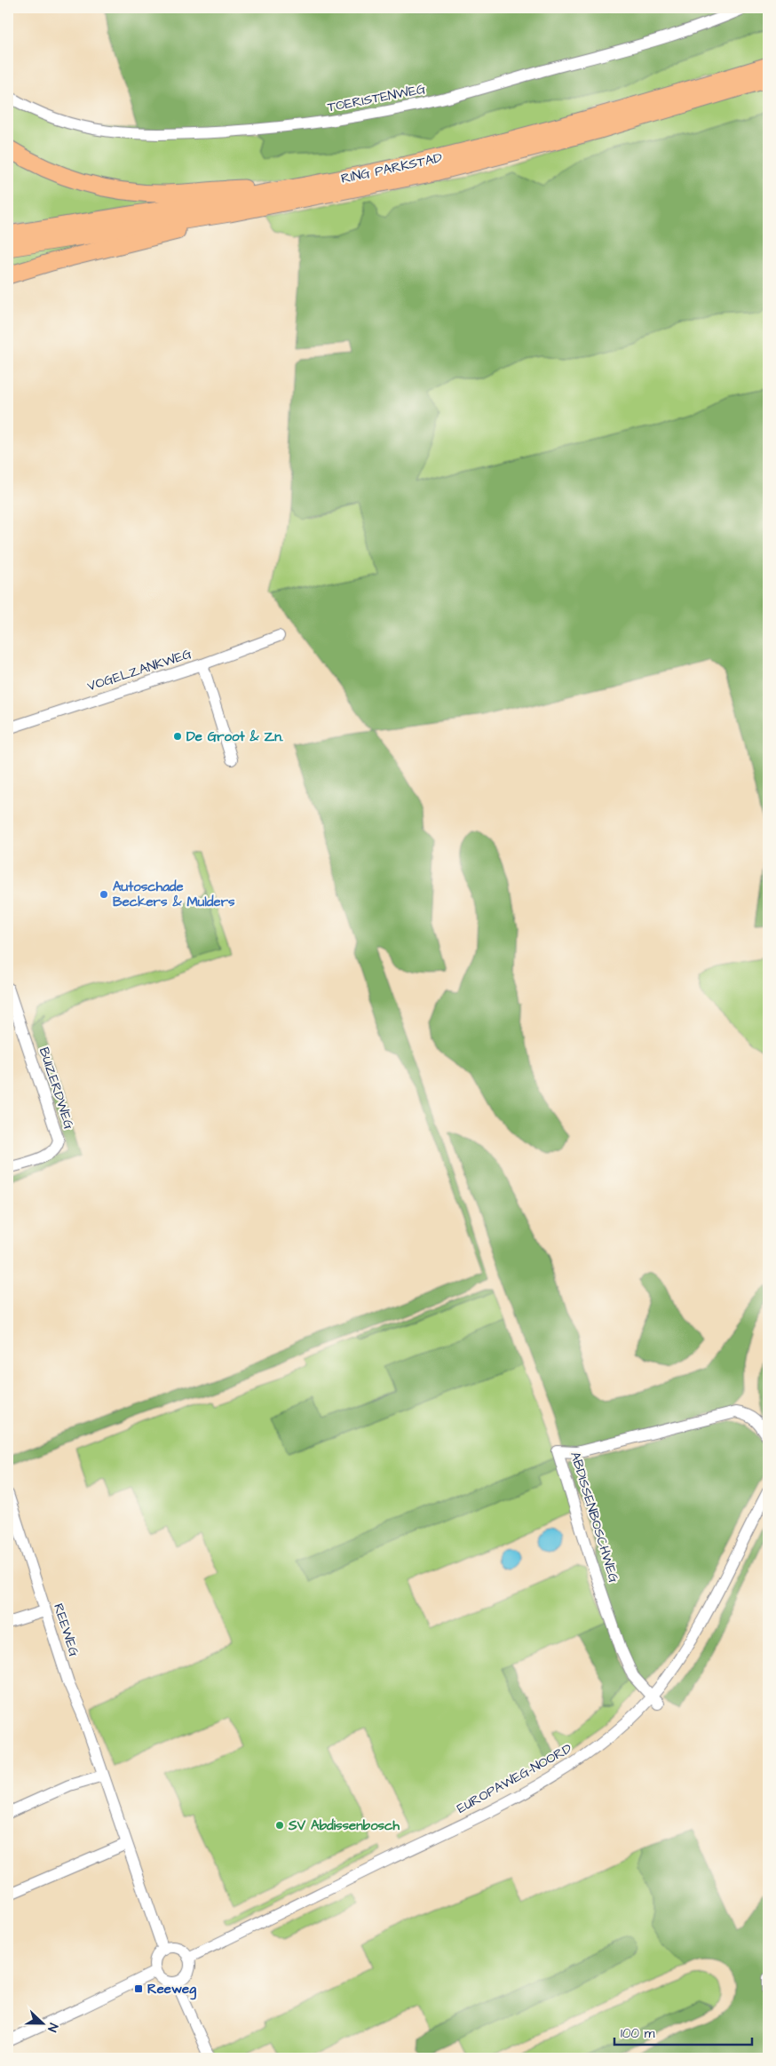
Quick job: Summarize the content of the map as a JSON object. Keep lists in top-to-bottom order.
{
  "streets": {
    "highway": ["RING PARKSTAD"],
    "street": [
      "TOERISTENWEG",
      "VOGELZANKWEG",
      "BUIZERDWEG",
      "ABDISSENBOSCHWEG",
      "REEWEG",
      "EUROPAWEG-NOORD"
    ]
  },
  "crossings": [
    ["ABDISSENBOSCHWEG", "EUROPAWEG-NOORD"],
    ["REEWEG", "EUROPAWEG-NOORD"]
  ],
  "places": {
    "other": ["De Groot & Zn.", "Autoschade Beckers & Mulders", "SV Abdissenbosch"],
    "transit": ["Reeweg"]
  },
  "scale_bar": "100 m",
  "north": "right"
}
